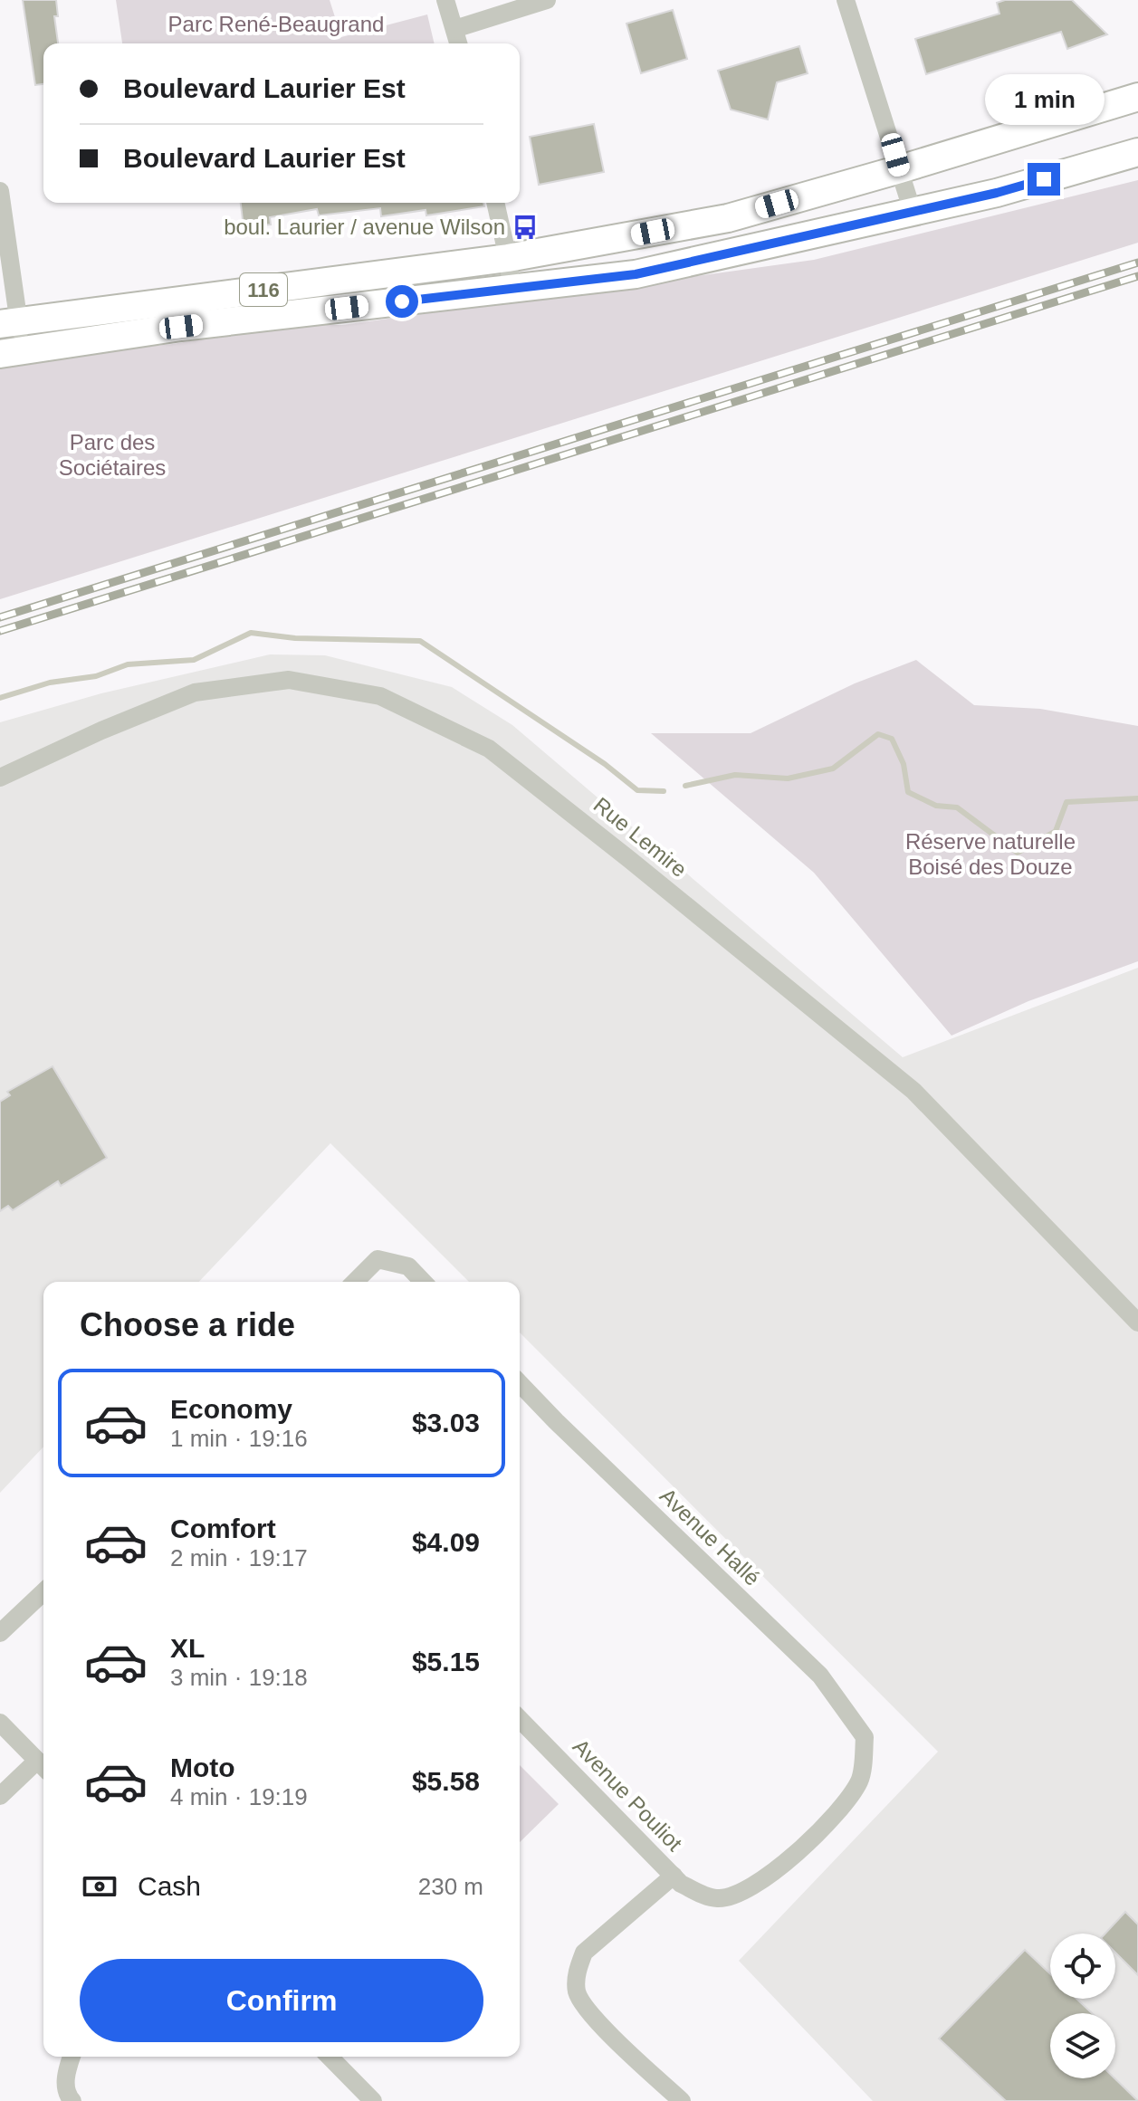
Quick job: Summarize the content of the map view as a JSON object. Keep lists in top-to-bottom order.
{
  "streets": {
    "main road": ["116"],
    "street": ["Rue Lemire", "Avenue Hallé", "Avenue Pouliot"]
  },
  "crossings": [
    ["Avenue Hallé", "Avenue Pouliot"]
  ],
  "parks": ["Parc René-Beaugrand", "Parc des Sociétaires", "Réserve naturelle Boisé des Douze"],
  "places": {
    "bus stop": ["boul. Laurier / avenue Wilson"]
  },
  "page": {
    "banner": ["Boulevard Laurier Est", "Boulevard Laurier Est"],
    "bubble": "1 min",
    "heading": "Choose a ride",
    "list": [
      {
        "name": "Economy",
        "note": "1 min · 19:16",
        "value": "$3.03"
      },
      {
        "name": "Comfort",
        "note": "2 min · 19:17",
        "value": "$4.09"
      },
      {
        "name": "XL",
        "note": "3 min · 19:18",
        "value": "$5.15"
      },
      {
        "name": "Moto",
        "note": "4 min · 19:19",
        "value": "$5.58"
      }
    ],
    "pay": ["Cash", "230 m"],
    "buttons": "Confirm"
  }
}
